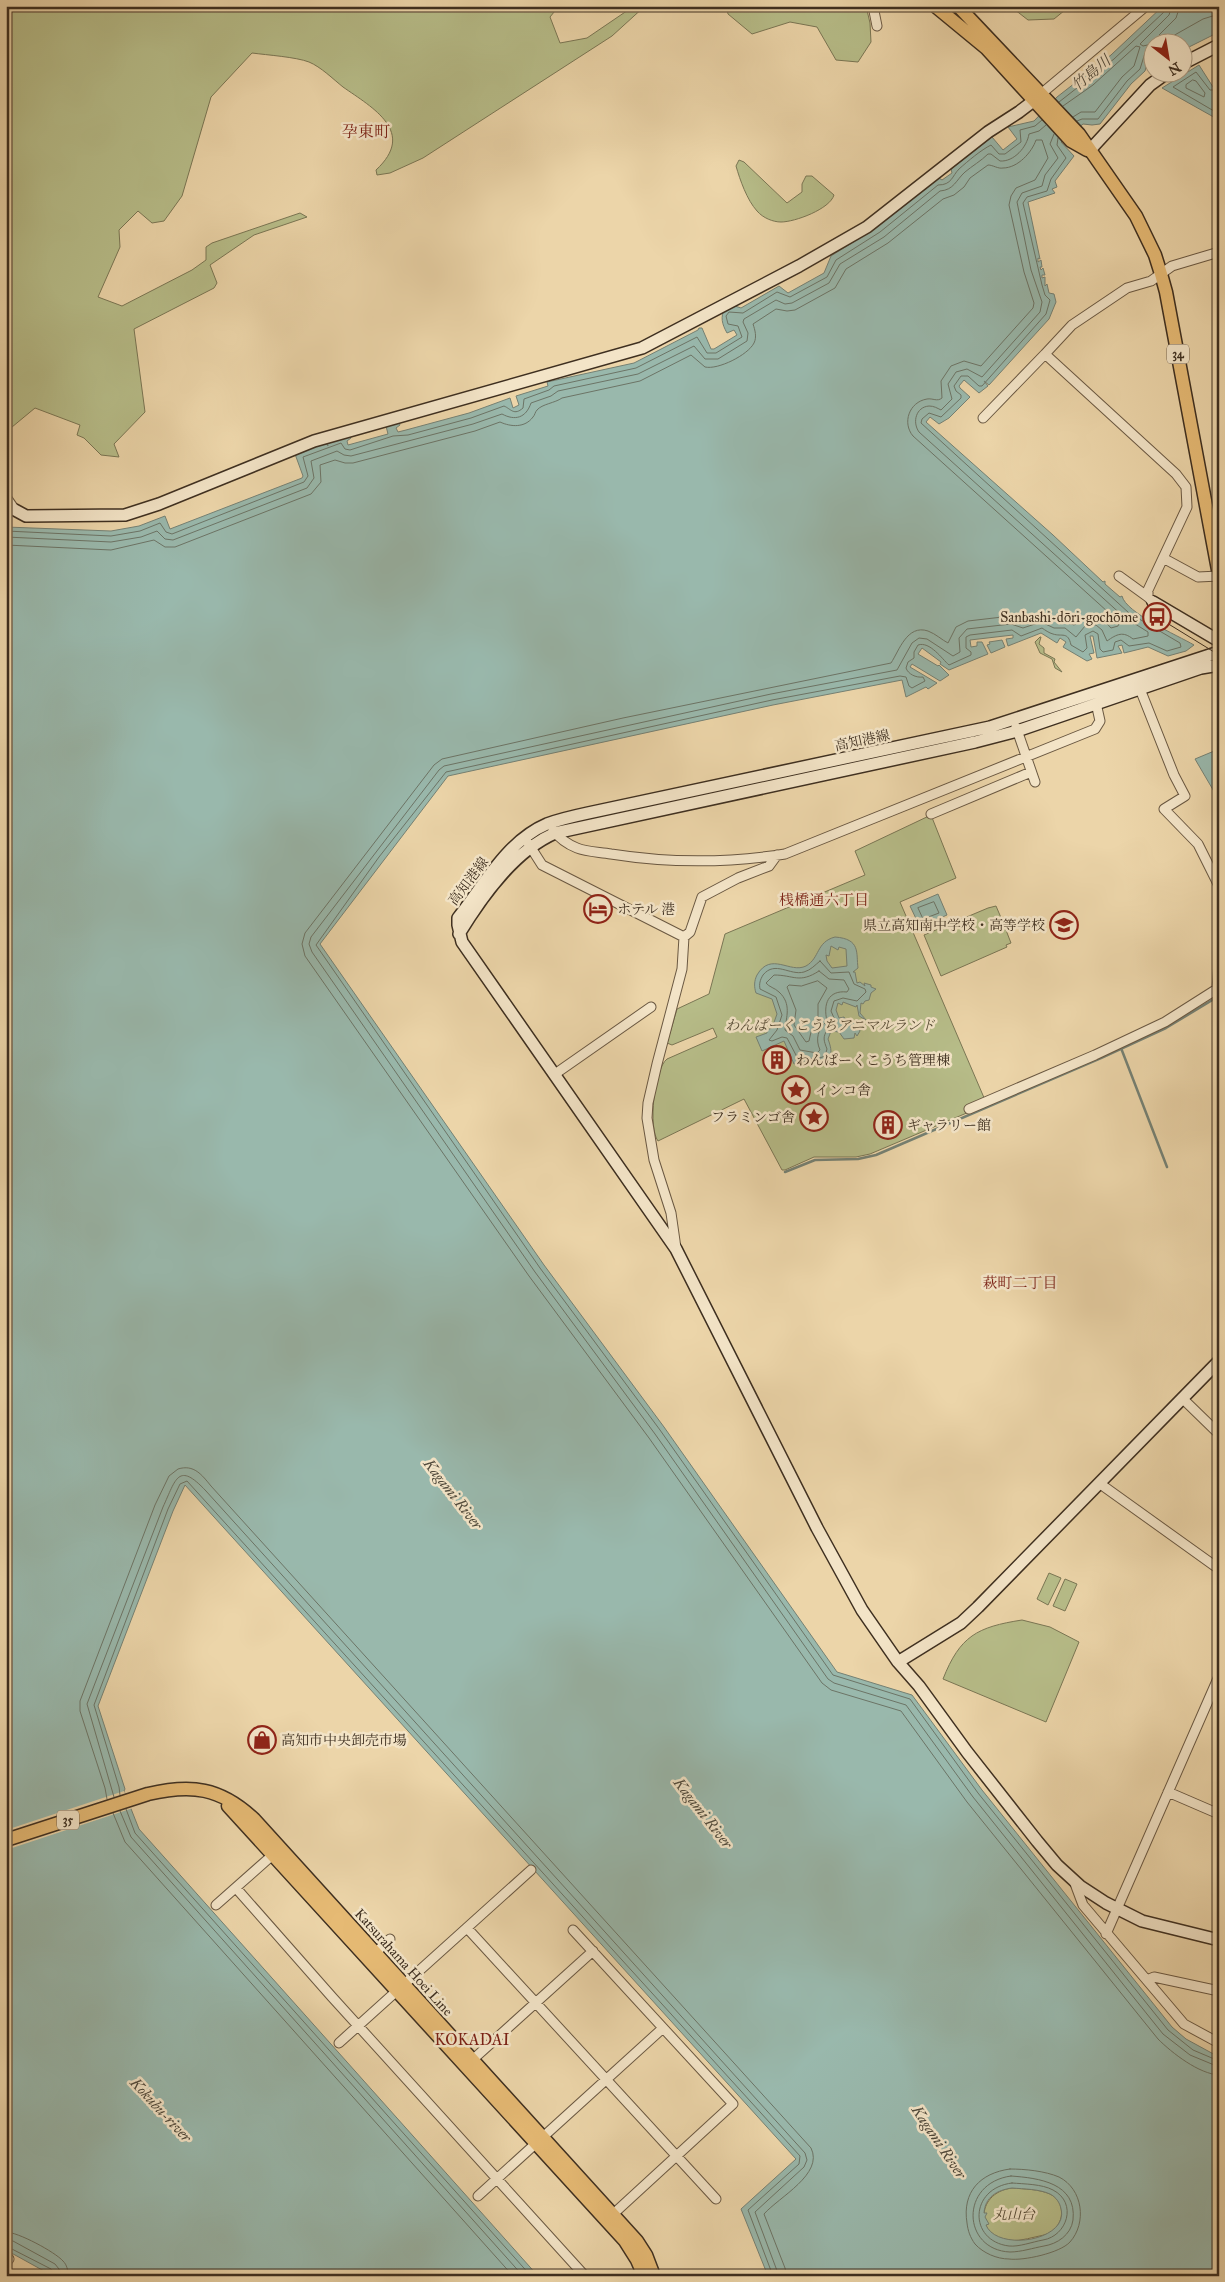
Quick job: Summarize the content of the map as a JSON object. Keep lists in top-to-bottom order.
{
  "streets": {
    "main road": ["34", "35", "Katsurahama Hoei Line"],
    "street": ["高知港線"]
  },
  "districts": [
    "孕東町",
    "桟橋通六丁目",
    "萩町二丁目",
    "KOKADAI"
  ],
  "water": ["竹島川", "Kagami River", "Kokubu-river"],
  "parks": ["わんぱーくこうちアニマルランド", "丸山台"],
  "places": {
    "bus stop": ["Sanbashi-dōri-gochōme"],
    "hotel": ["ホテル 港"],
    "school or university": ["県立高知南中学校・高等学校"],
    "building": ["わんぱーくこうち管理棟", "ギャラリー館"],
    "place": ["インコ舎", "フラミンゴ舎"],
    "shop": ["高知市中央卸売市場"]
  },
  "north": "bottom right"
}
